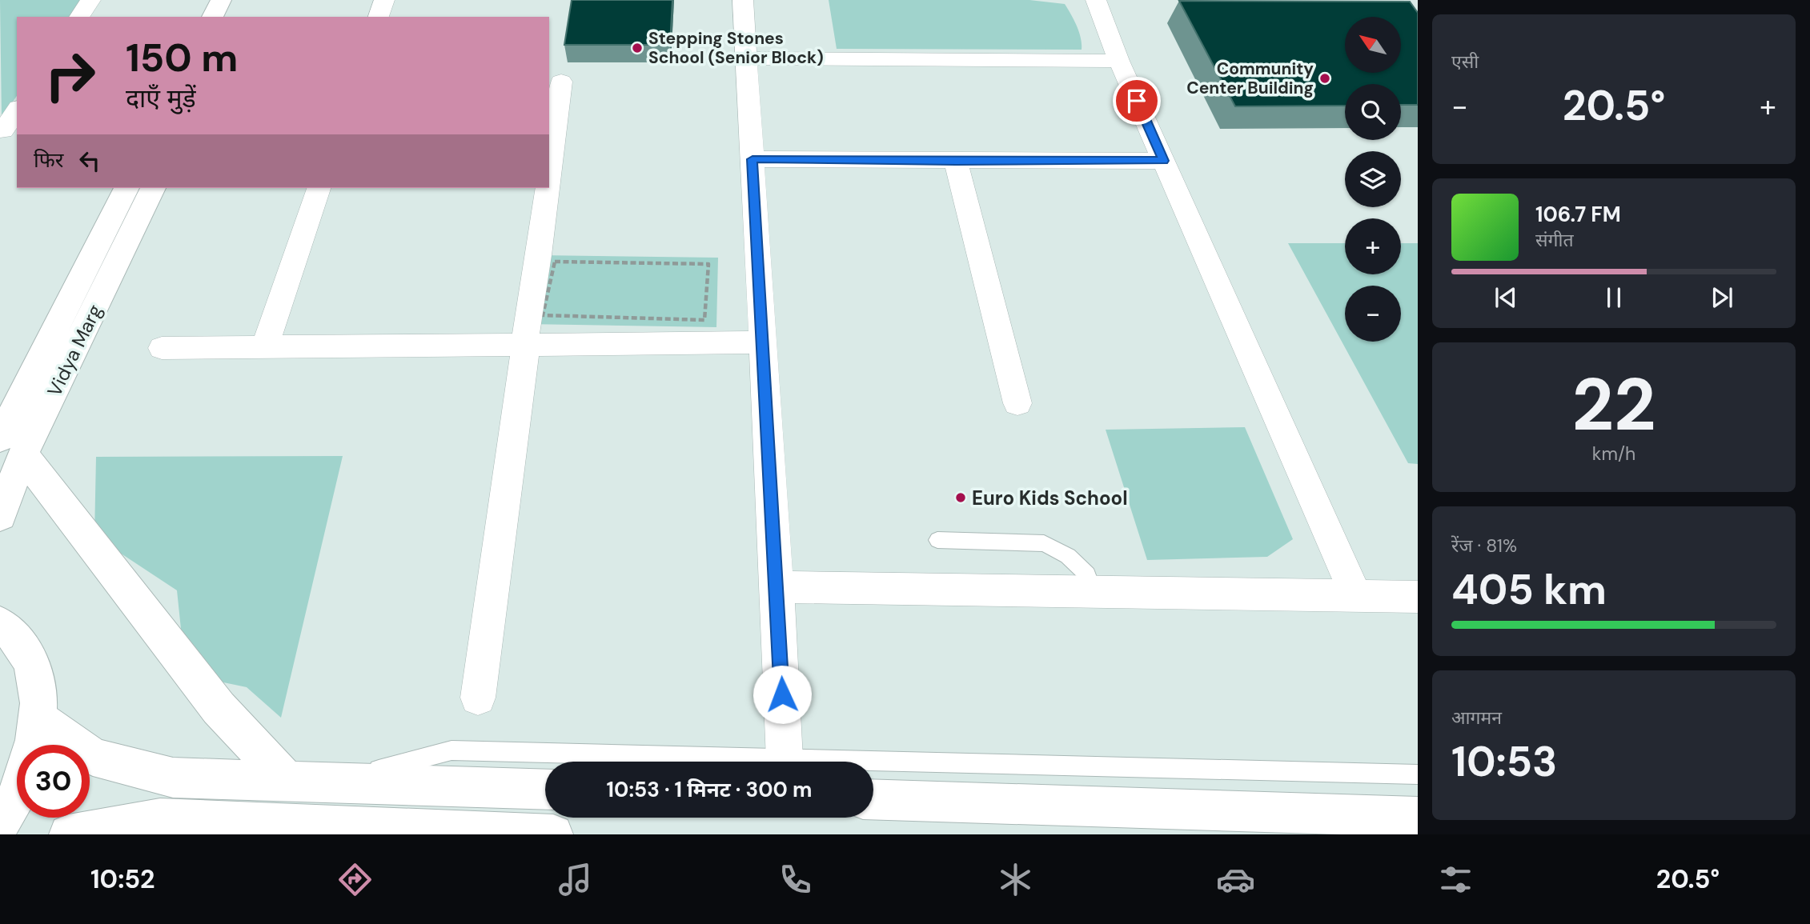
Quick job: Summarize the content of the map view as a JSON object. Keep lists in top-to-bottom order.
{
  "streets": {
    "main road": ["Vidya Marg"]
  },
  "places": ["Stepping Stones School (Senior Block)", "Community Center Building", "Euro Kids School"],
  "north": "top left",
  "page": {
    "tile": [
      "एसी",
      ["22", "km/h"],
      ["रेंज · 81%", "405 km"],
      ["आगमन", "10:53"]
    ],
    "map_buttons": ["+", "−"],
    "turn": ["150 m", "दाएँ मुड़ें"],
    "heat": ["−", "20.5°", "+"],
    "then": "फिर",
    "song": ["106.7 FM", "संगीत"],
    "limit": "30",
    "trip": "10:53 · 1 मिनट · 300 m",
    "tabs": ["10:52", "20.5°"]
  }
}
